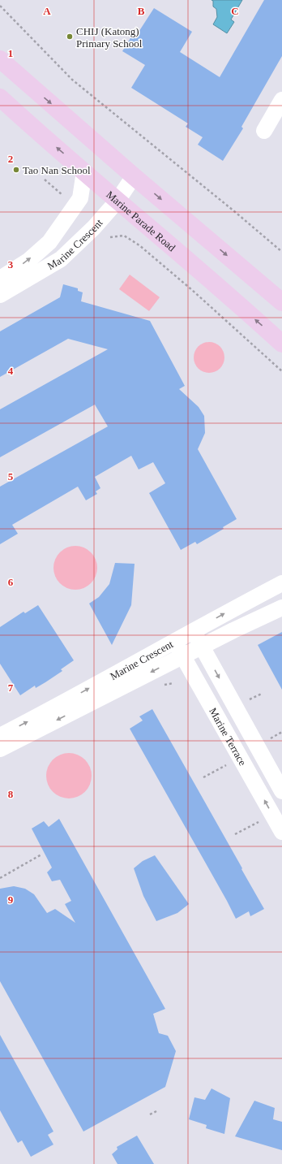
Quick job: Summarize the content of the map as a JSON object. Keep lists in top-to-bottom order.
{
  "streets": {
    "main road": ["Marine Parade Road"],
    "street": ["Marine Crescent", "Marine Terrace"]
  },
  "crossings": [
    ["Marine Parade Road", "Marine Crescent"],
    ["Marine Crescent", "Marine Terrace"]
  ],
  "places": ["CHIJ (Katong) Primary School", "Tao Nan School"],
  "grid": {
    "columns": ["A", "B", "C"],
    "rows": [
      "1",
      "2",
      "3",
      "4",
      "5",
      "6",
      "7",
      "8",
      "9"
    ]
  }
}
